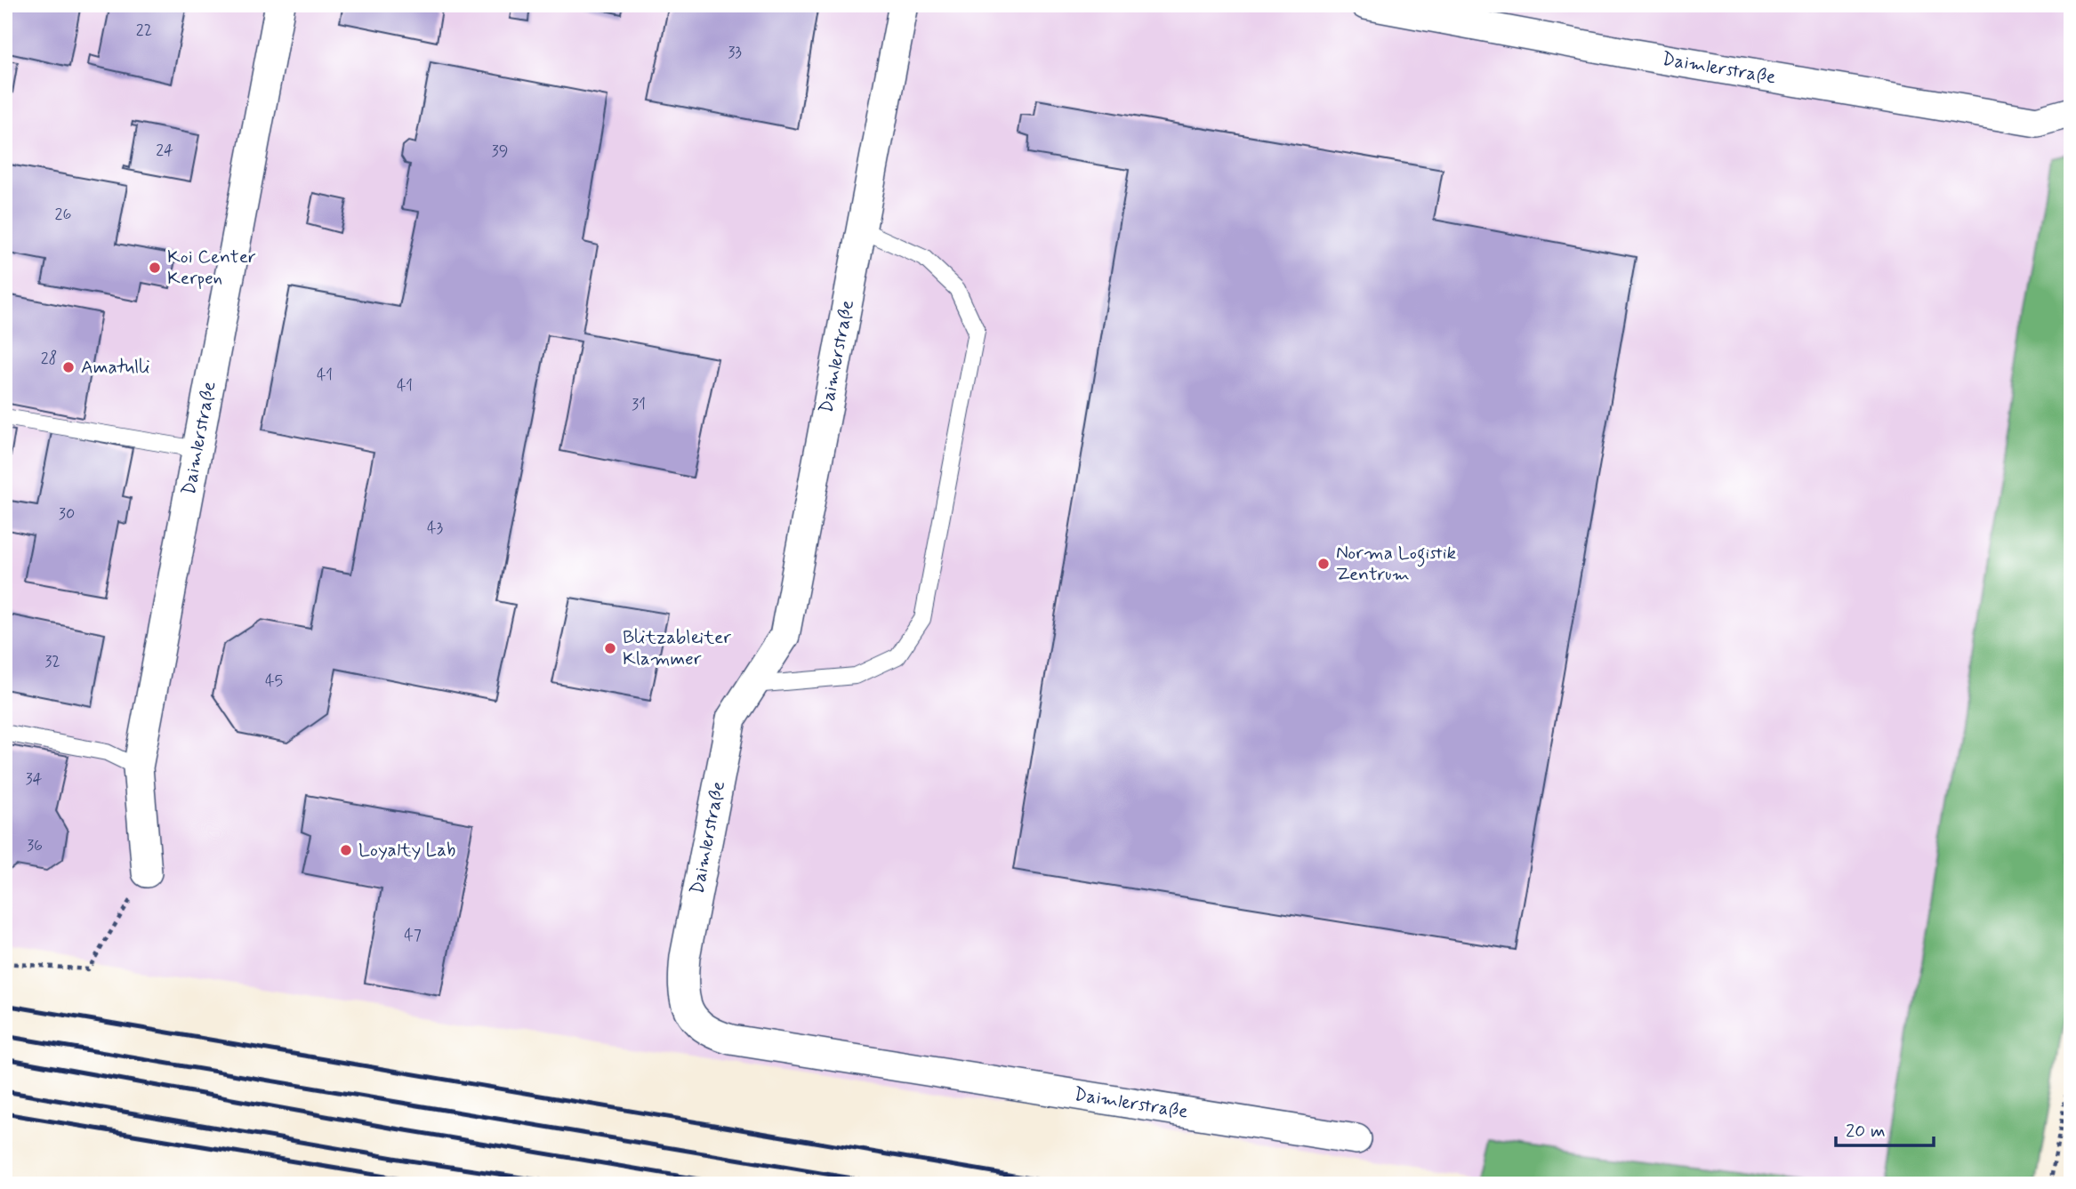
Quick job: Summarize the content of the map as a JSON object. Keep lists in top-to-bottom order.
{
  "streets": {
    "street": ["Daimlerstraße"]
  },
  "places": [
    "Koi Center Kerpen",
    "Amatulli",
    "Norma Logistik Zentrum",
    "Blitzableiter Klammer",
    "Loyalty Lab"
  ],
  "house_numbers": [
    "22",
    "33",
    "24",
    "39",
    "26",
    "28",
    "41",
    "41",
    "31",
    "30",
    "43",
    "32",
    "45",
    "34",
    "36",
    "47"
  ],
  "scale_bar": "20 m"
}
